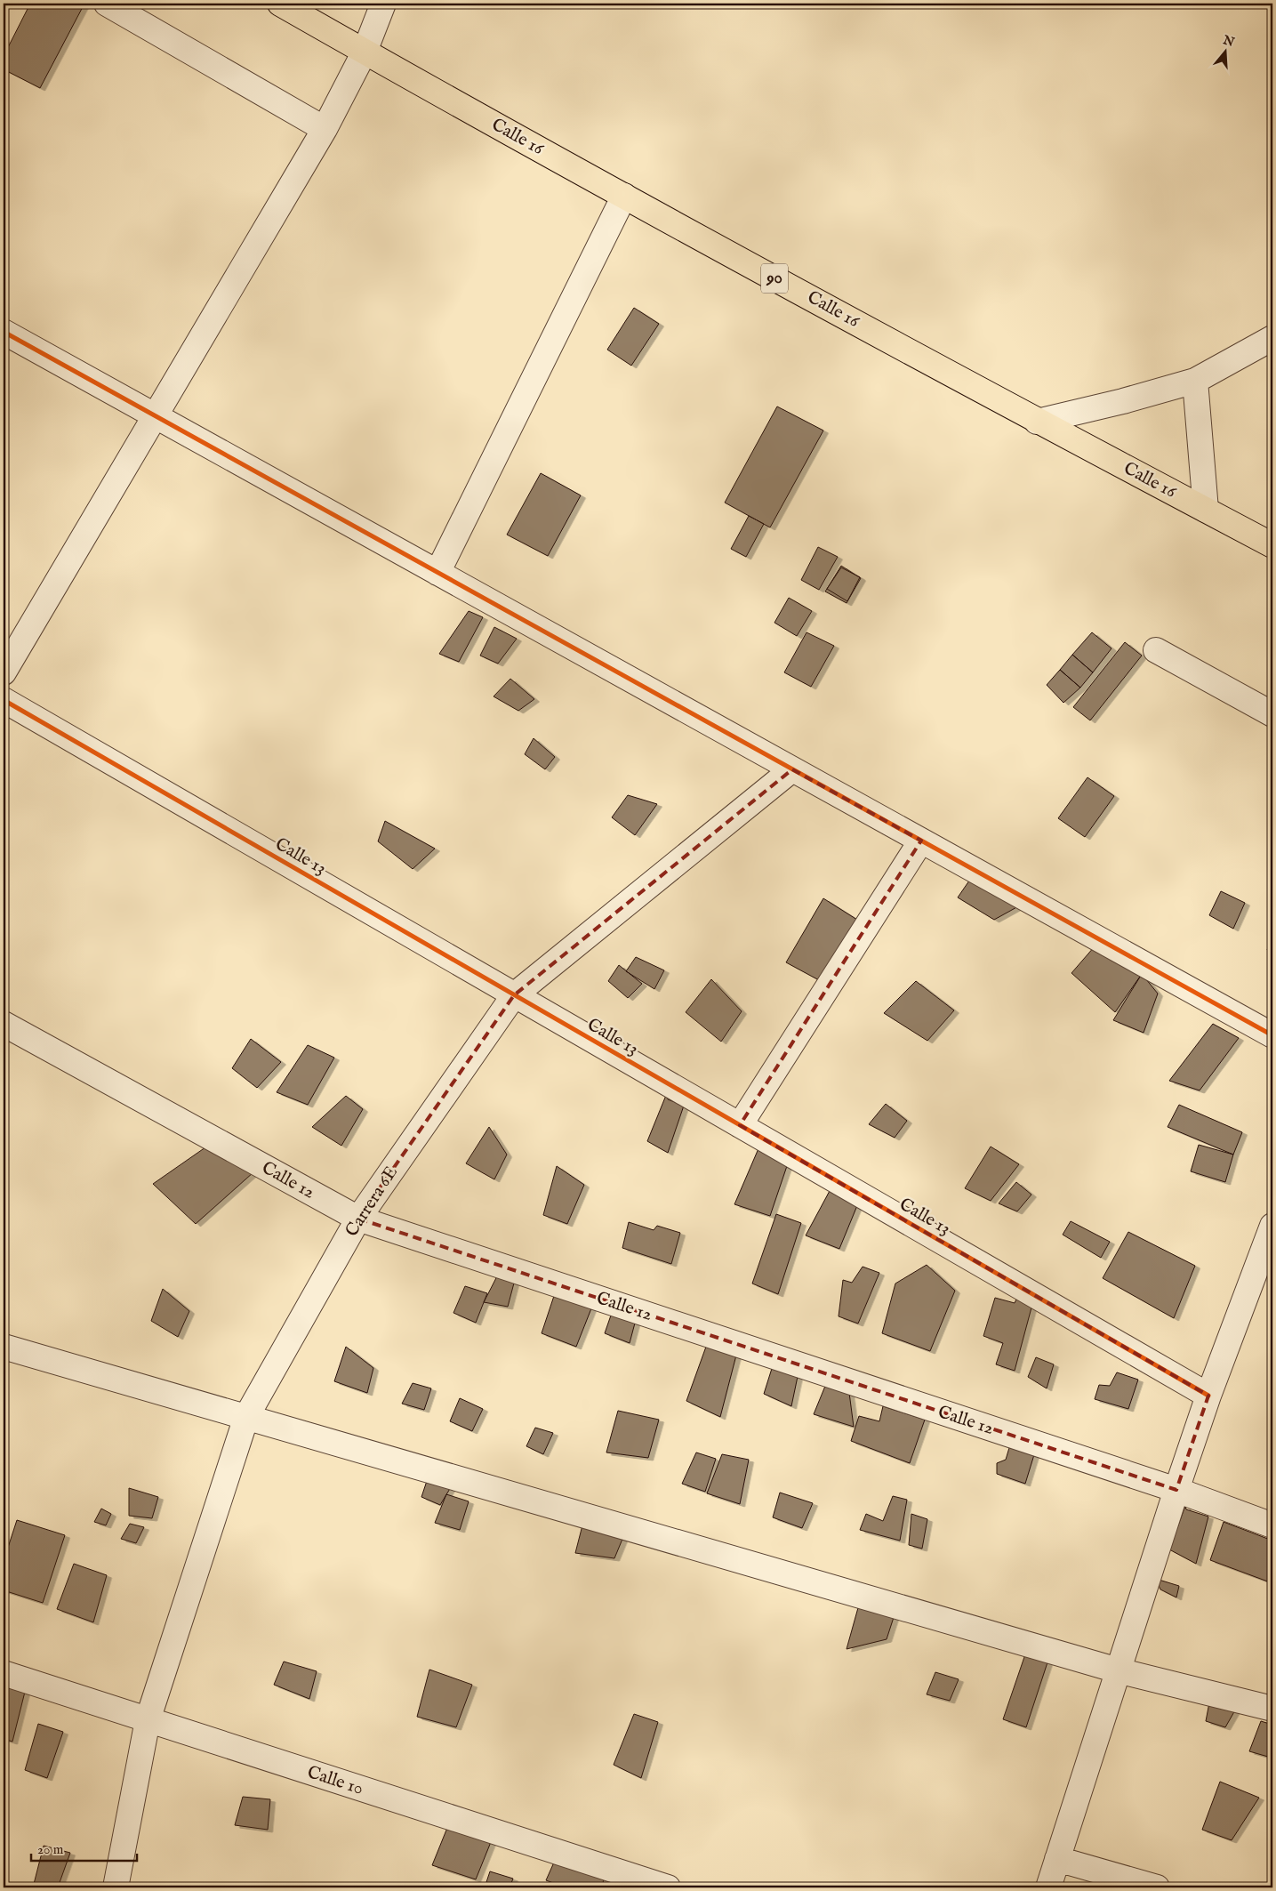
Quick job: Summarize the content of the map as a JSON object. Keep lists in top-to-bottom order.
{
  "streets": {
    "highway": ["Calle 16", "90"],
    "street": [
      "Calle 13",
      "Calle 12",
      "Carrera 6E",
      "Calle 10"
    ]
  },
  "crossings": [
    ["Calle 13", "Carrera 6E"],
    ["Calle 12", "Carrera 6E"],
    ["Carrera 6E", "Calle 10"]
  ],
  "scale_bar": "20 m",
  "north": "top"
}
